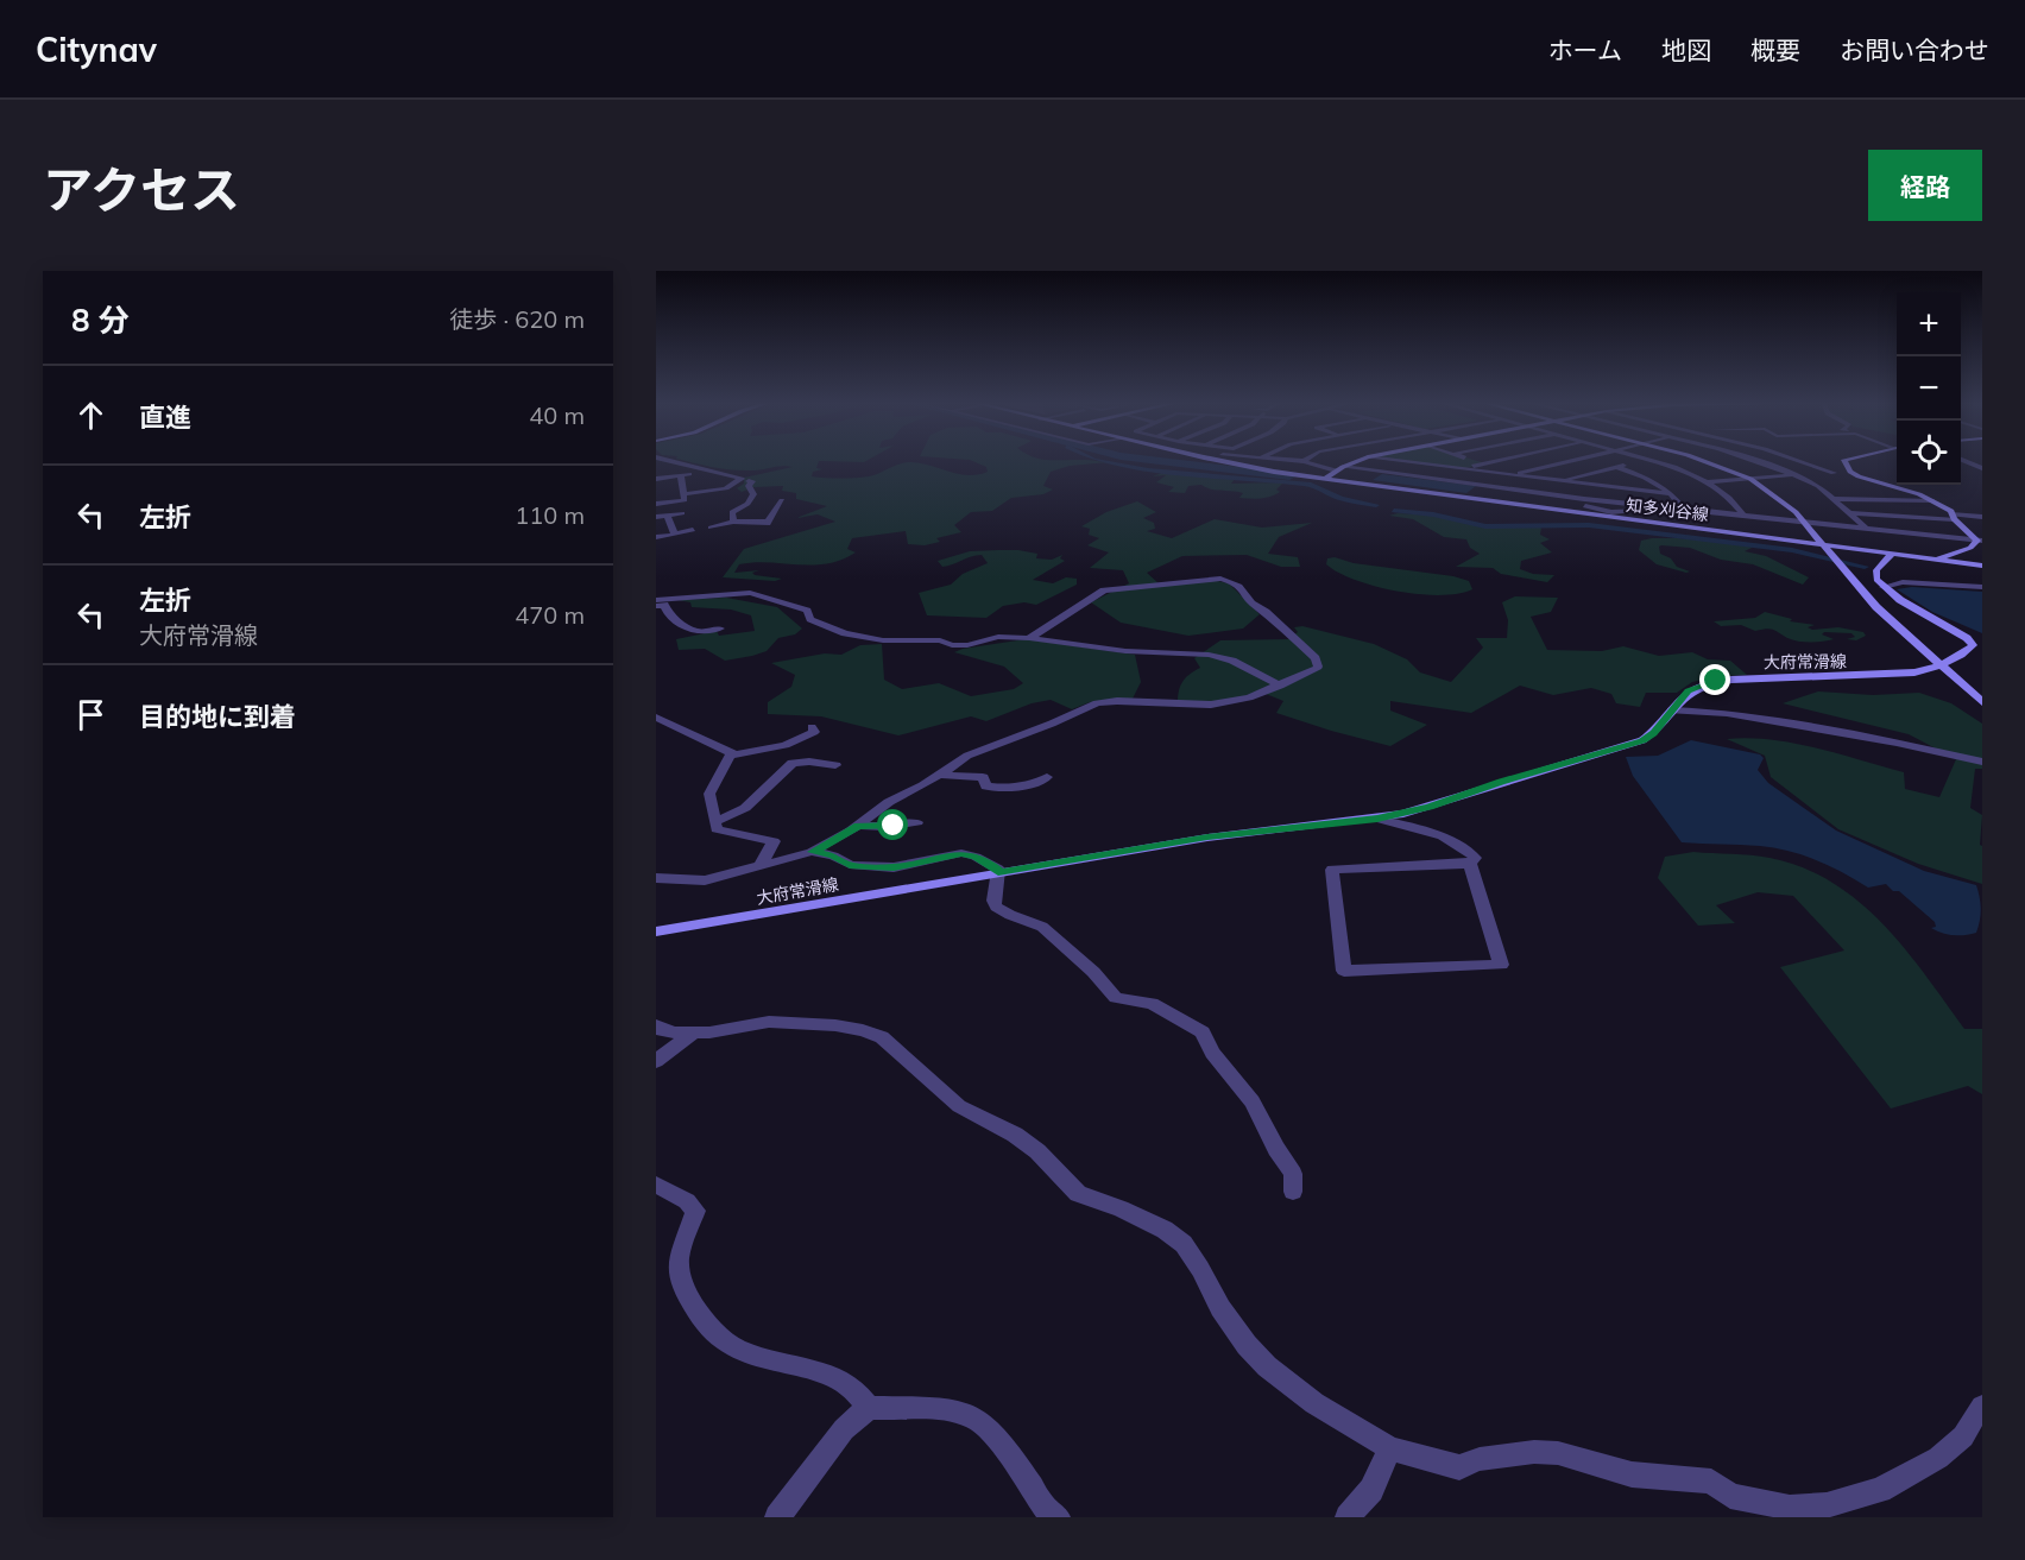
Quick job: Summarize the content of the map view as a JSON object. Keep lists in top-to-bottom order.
{
  "streets": {
    "street": ["知多刈谷線", "大府常滑線"]
  },
  "page": {
    "header": "Citynav",
    "nav": [
      "ホーム",
      "地図",
      "概要",
      "お問い合わせ"
    ],
    "title": "アクセス",
    "buttons": "経路",
    "heading": ["8 分", "徒歩 · 620 m"],
    "map_buttons": ["+", "−"],
    "list": [
      ["直進", "40 m"],
      ["左折", "110 m"],
      ["左折", "大府常滑線", "470 m"],
      "目的地に到着"
    ]
  }
}
